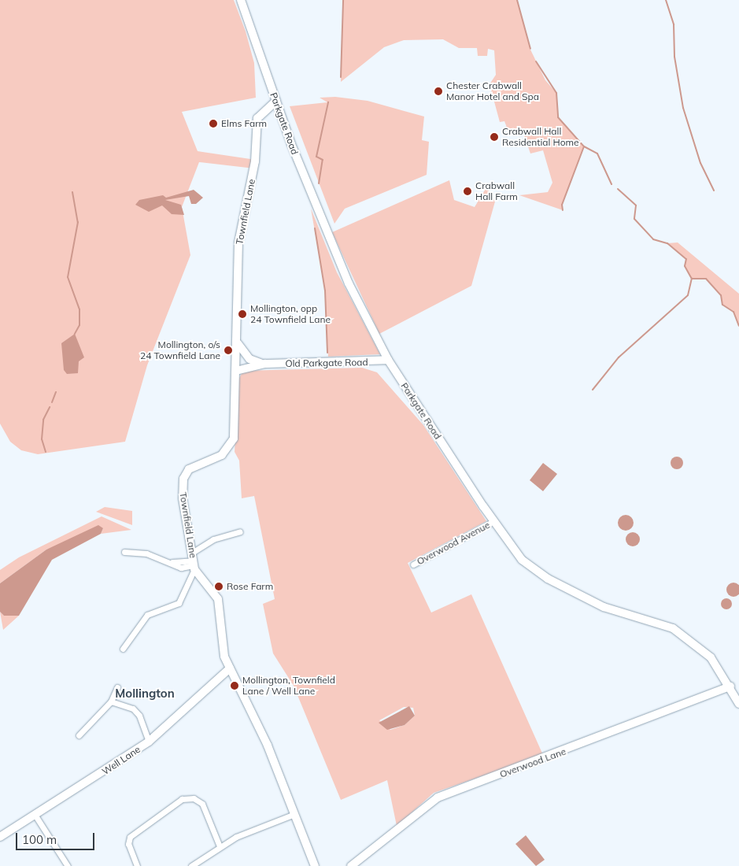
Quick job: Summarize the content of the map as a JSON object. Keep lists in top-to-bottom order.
{
  "streets": {
    "street": [
      "Parkgate Road",
      "Townfield Lane",
      "Old Parkgate Road",
      "Overwood Avenue",
      "Well Lane",
      "Overwood Lane"
    ]
  },
  "crossings": [
    ["Parkgate Road", "Townfield Lane"],
    ["Parkgate Road", "Old Parkgate Road"],
    ["Parkgate Road", "Overwood Avenue"],
    ["Parkgate Road", "Overwood Lane"],
    ["Townfield Lane", "Old Parkgate Road"],
    ["Townfield Lane", "Well Lane"]
  ],
  "districts": ["Mollington"],
  "places": [
    "Chester Crabwall Manor Hotel and Spa",
    "Elms Farm",
    "Crabwall Hall Residential Home",
    "Crabwall Hall Farm",
    "Mollington, opp 24 Townfield Lane",
    "Mollington, o/s 24 Townfield Lane",
    "Rose Farm",
    "Mollington, Townfield Lane / Well Lane"
  ],
  "scale_bar": "100 m"
}
